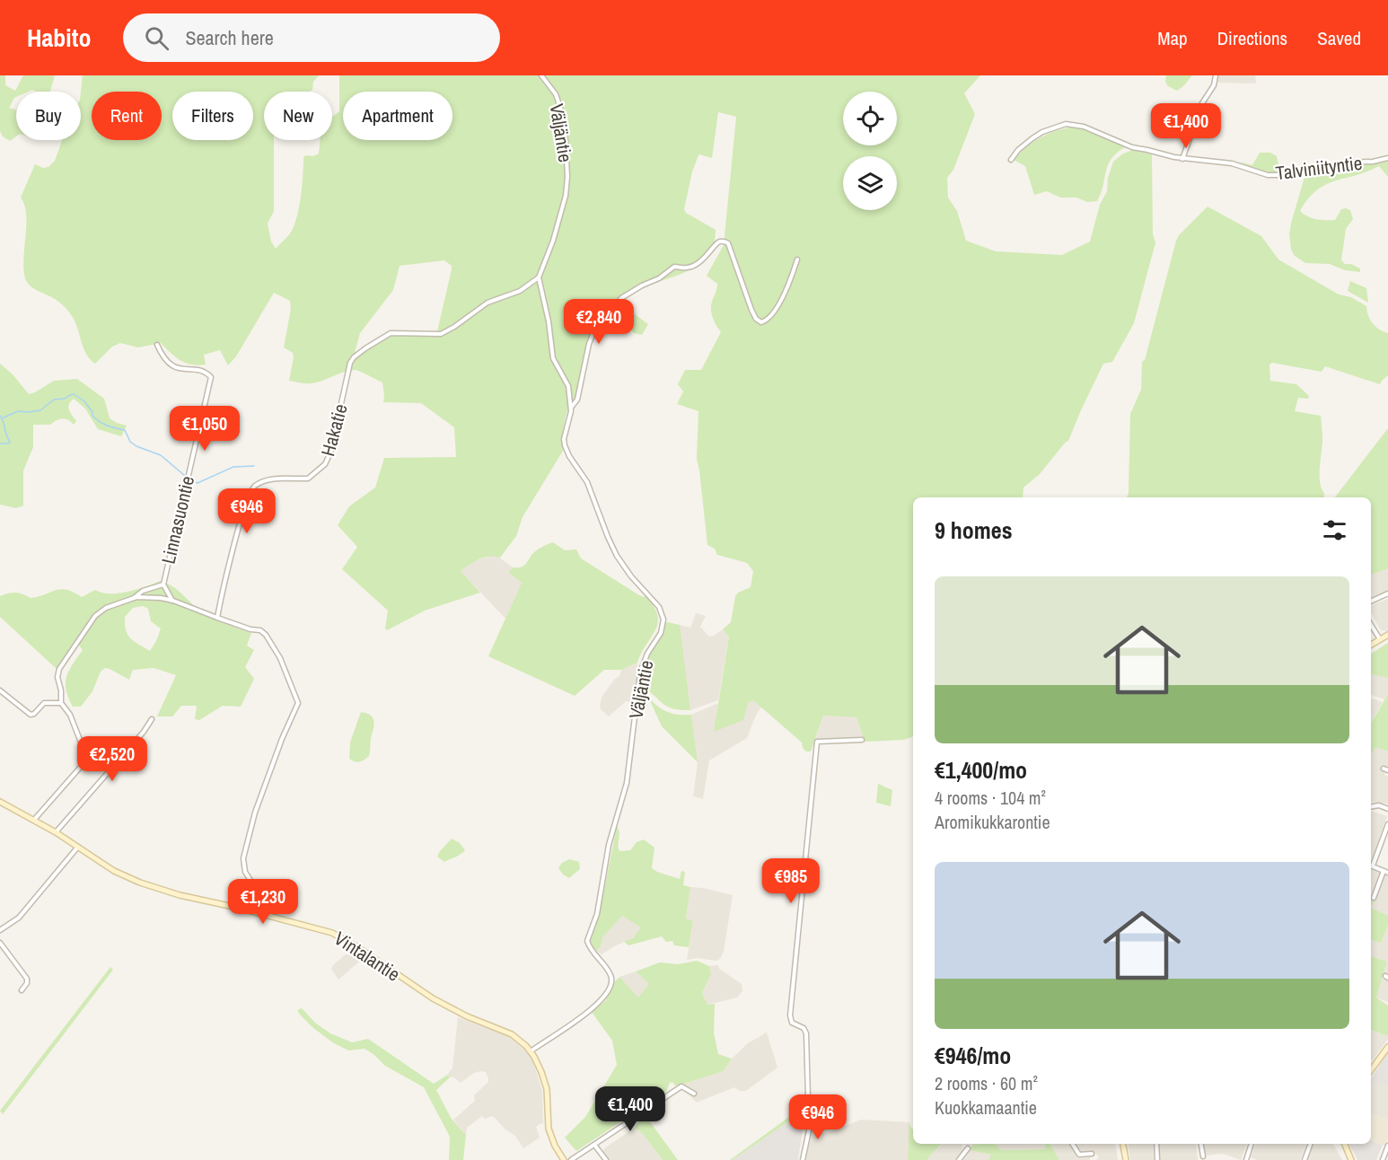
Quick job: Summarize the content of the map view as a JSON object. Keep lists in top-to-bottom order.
{
  "streets": {
    "street": [
      "Väljäntie",
      "Talviniityntie",
      "Hakatie",
      "Linnasuontie",
      "Vintalantie"
    ]
  },
  "crossings": [
    ["Väljäntie", "Hakatie"],
    ["Väljäntie", "Vintalantie"]
  ],
  "page": {
    "header": "Habito",
    "search": "Search here",
    "nav": ["Map", "Directions", "Saved"],
    "chip": [
      "Buy",
      "Rent",
      "Filters",
      "New",
      "Apartment"
    ],
    "price": [
      "€1,400",
      "€2,840",
      "€1,050",
      "€946",
      "€2,520",
      "€985",
      "€1,230",
      "€1,400",
      "€946"
    ],
    "heading": "9 homes",
    "list": [
      {
        "name": "€1,400/mo",
        "note": "4 rooms · 104 m² · Aromikukkarontie"
      },
      {
        "name": "€946/mo",
        "note": "2 rooms · 60 m² · Kuokkamaantie"
      }
    ]
  }
}
